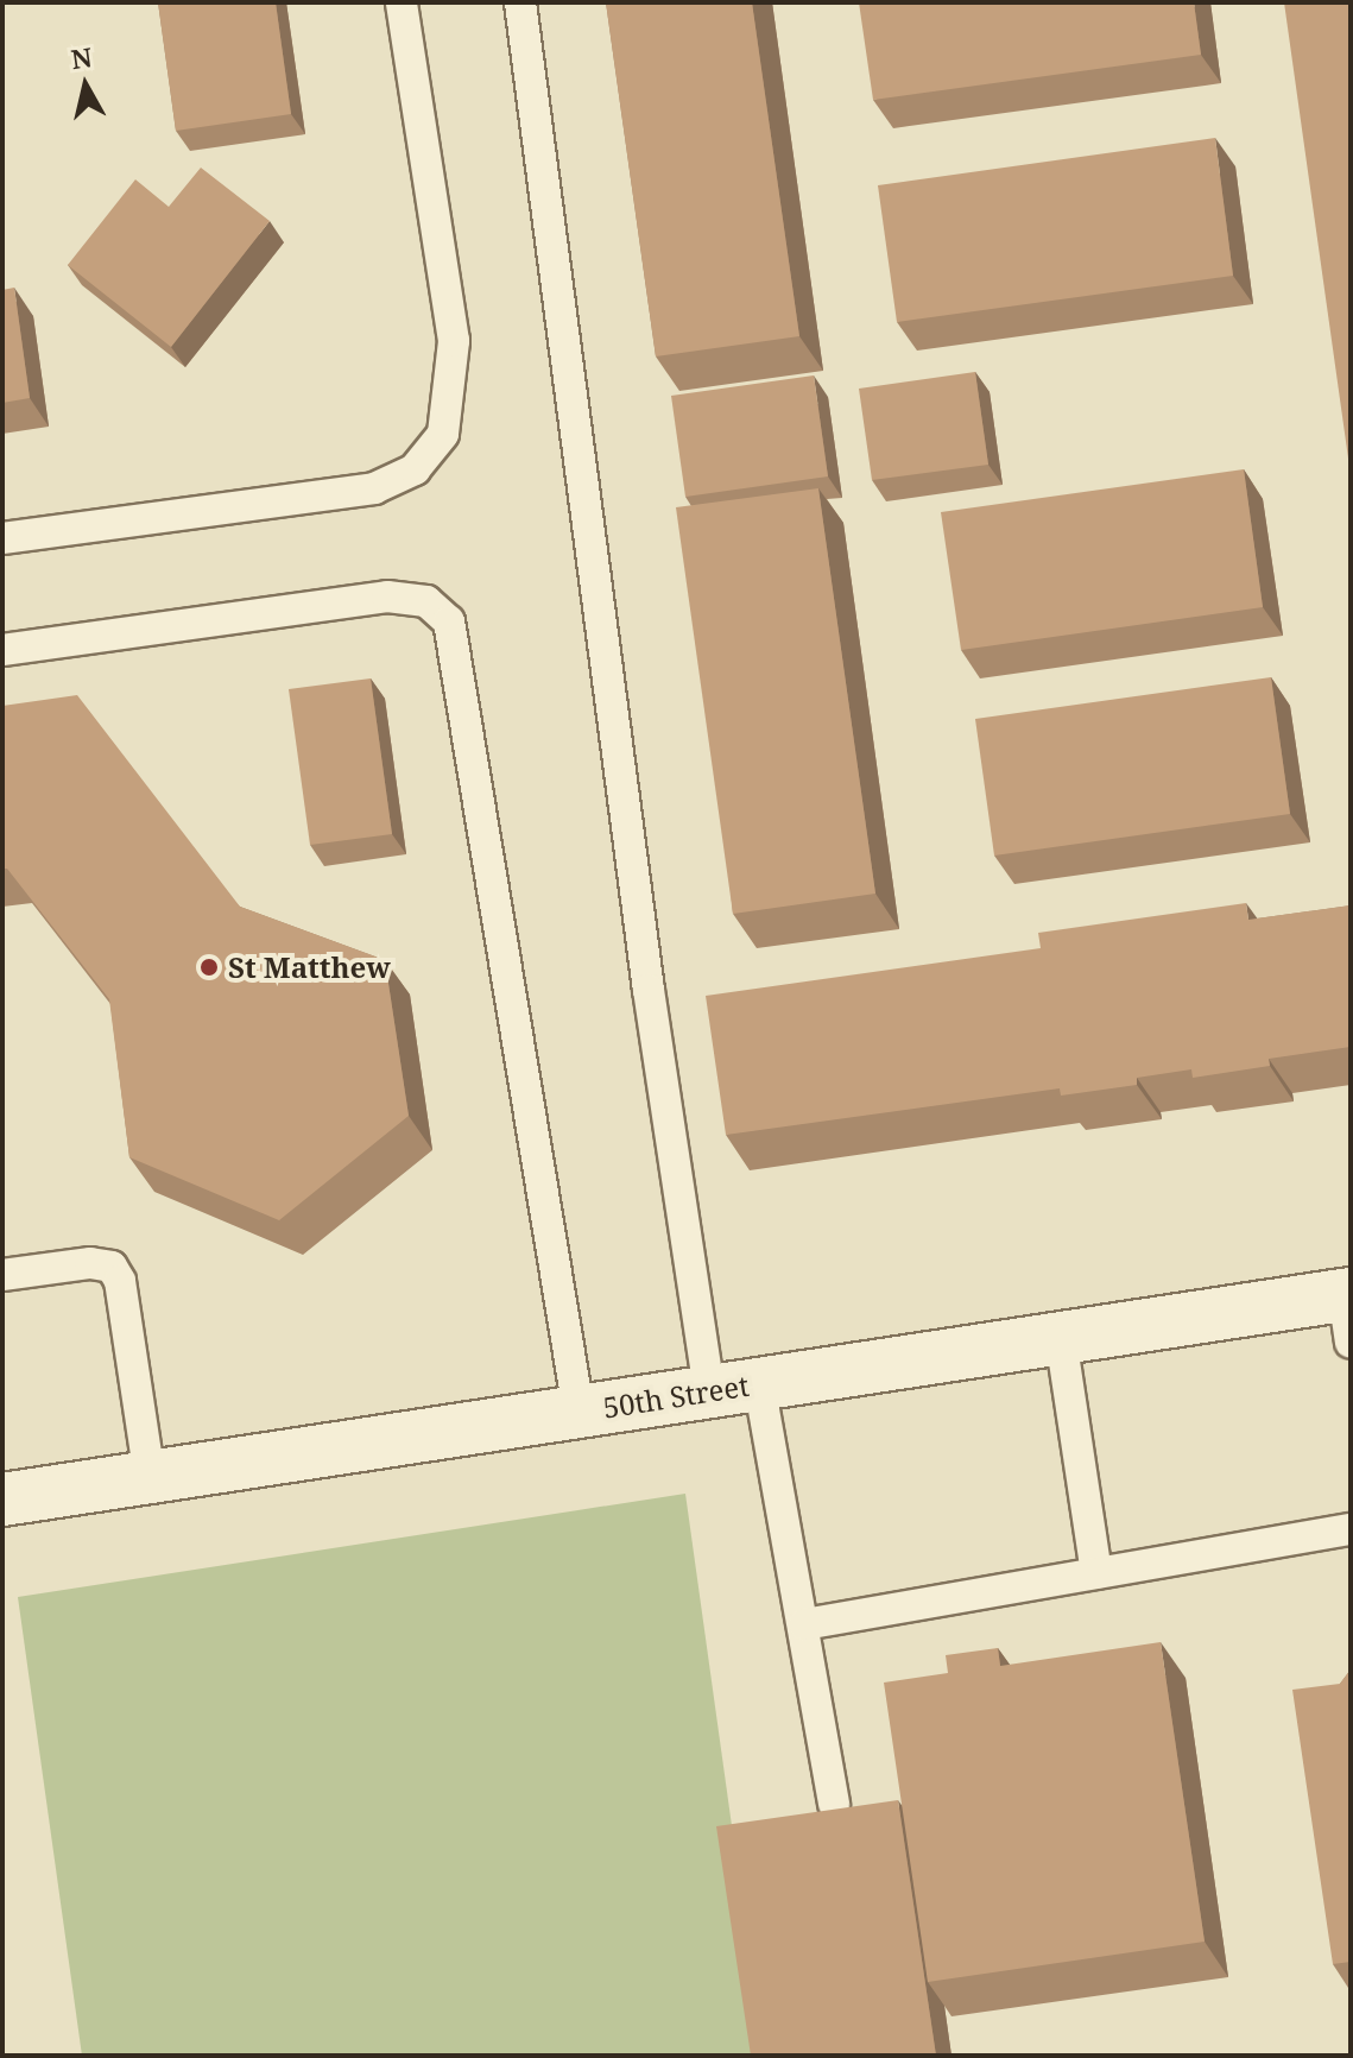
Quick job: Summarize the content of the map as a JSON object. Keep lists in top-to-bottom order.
{
  "streets": {
    "main road": ["50th Street"]
  },
  "places": ["St Matthew"],
  "north": "top"
}
